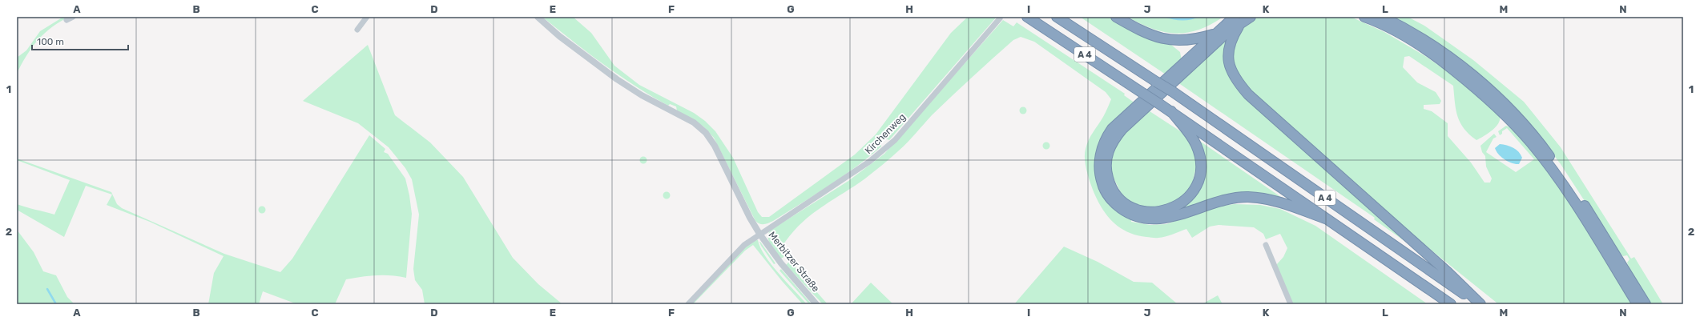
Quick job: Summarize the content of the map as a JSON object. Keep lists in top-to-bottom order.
{
  "streets": {
    "highway": ["A 4"],
    "street": ["Kirchenweg", "Merbitzer Straße"]
  },
  "crossings": [
    ["Kirchenweg", "Merbitzer Straße"]
  ],
  "scale_bar": "100 m",
  "grid": {
    "columns": [
      "A",
      "B",
      "C",
      "D",
      "E",
      "F",
      "G",
      "H",
      "I",
      "J",
      "K",
      "L",
      "M",
      "N"
    ],
    "rows": ["1", "2"]
  }
}
